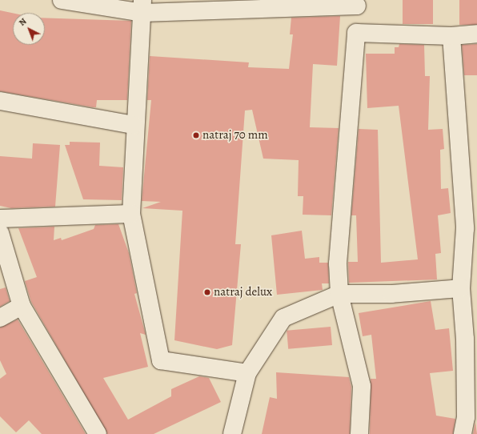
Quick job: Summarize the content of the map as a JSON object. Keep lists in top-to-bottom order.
{
  "places": ["natraj 70 mm", "natraj delux"],
  "north": "top left"
}
